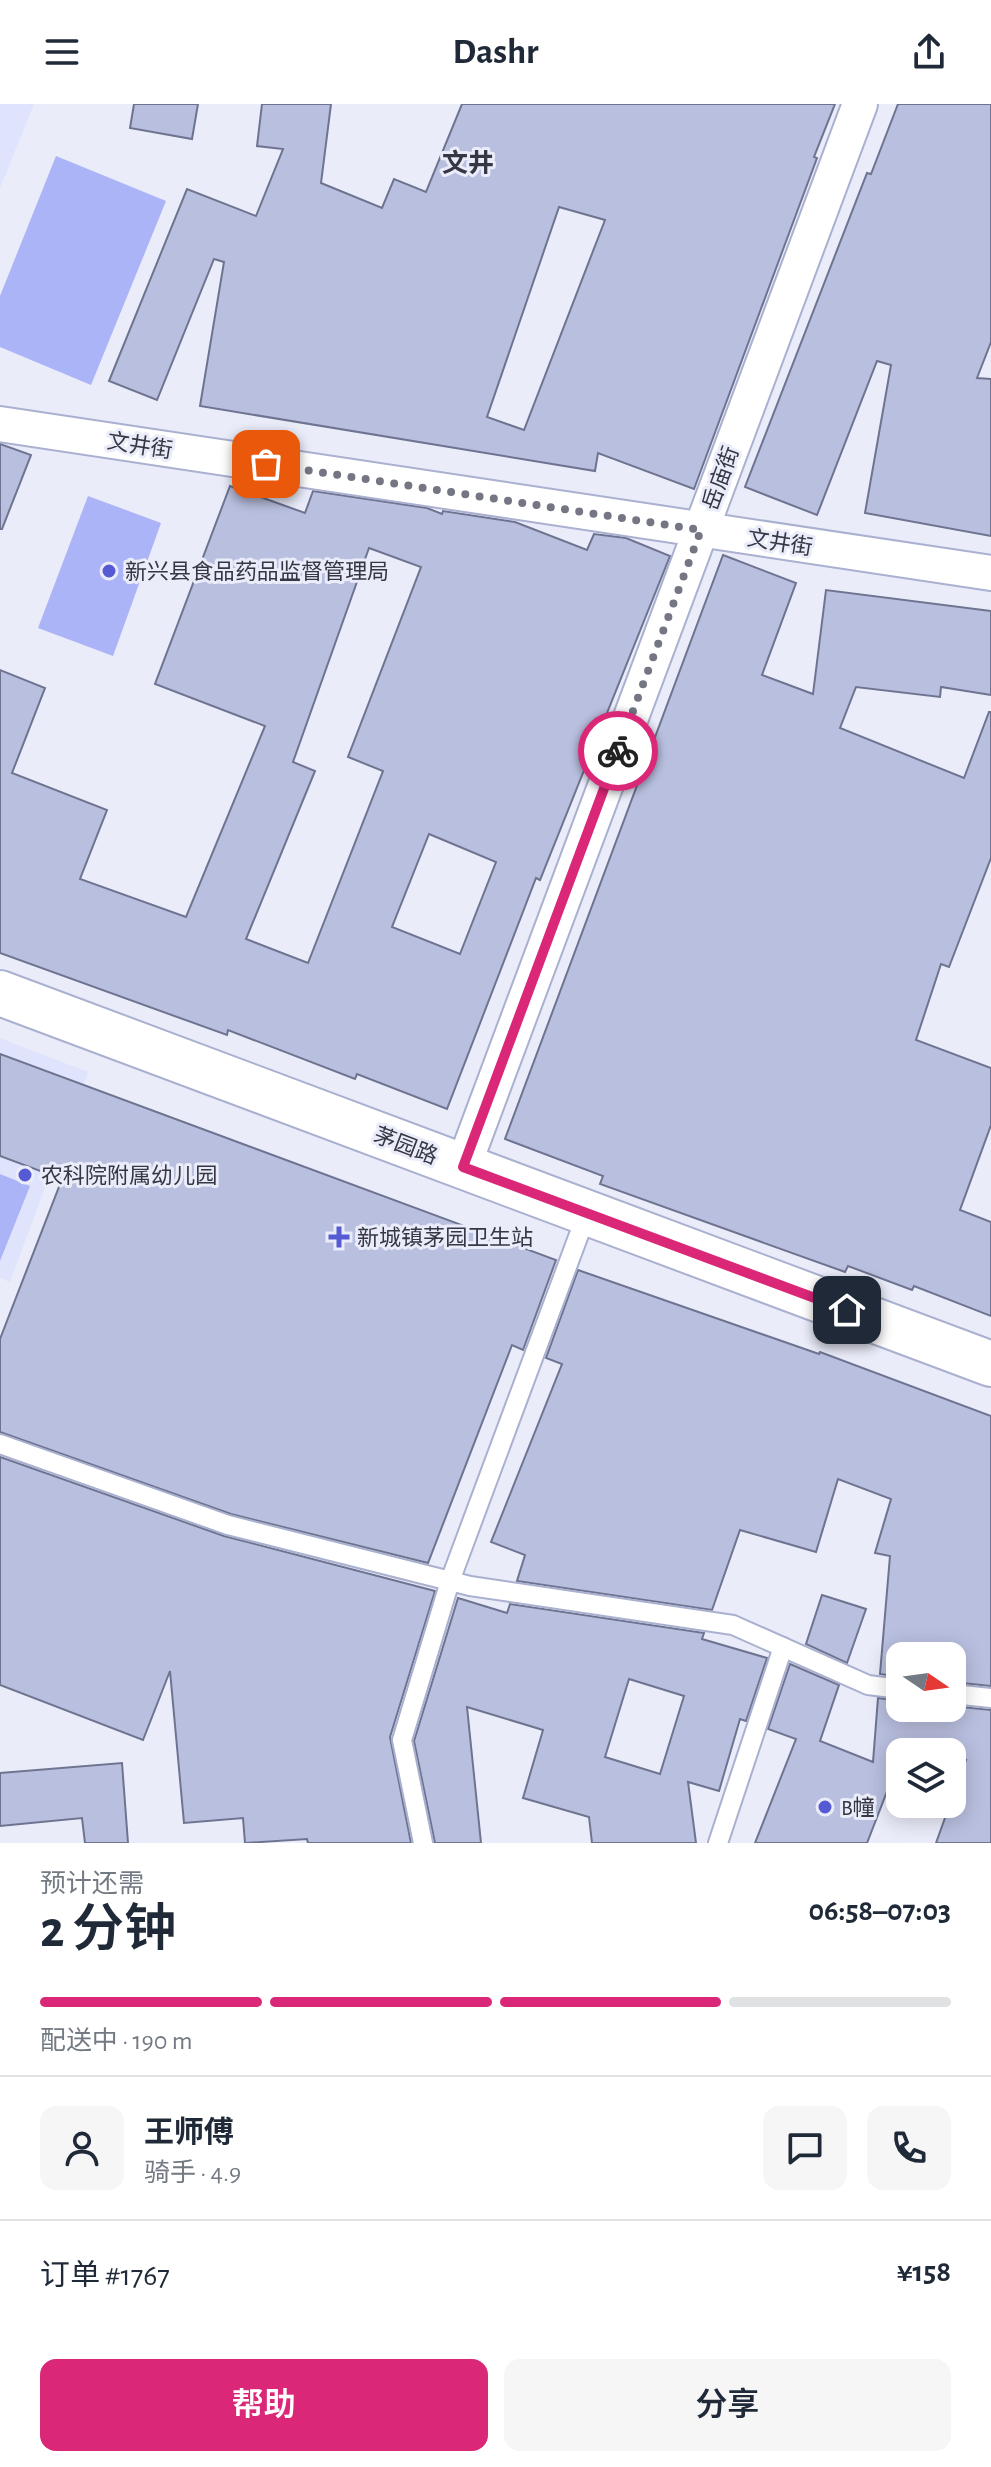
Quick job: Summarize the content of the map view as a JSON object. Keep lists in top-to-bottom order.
{
  "streets": {
    "street": ["文井街", "岳庙街", "茅园路"]
  },
  "crossings": [
    ["文井街", "岳庙街"],
    ["岳庙街", "茅园路"]
  ],
  "districts": ["文井"],
  "places": {
    "other": ["新兴县食品药品监督管理局", "农科院附属幼儿园", "B幢"],
    "health": ["新城镇茅园卫生站"]
  },
  "north": "right",
  "page": {
    "header": "Dashr",
    "heading": ["2 分钟", "预计还需", "06:58–07:03"],
    "panel": [
      "王师傅",
      "骑手 · 4.9",
      "订单 #1767",
      "¥158"
    ],
    "bar": "配送中 · 190 m",
    "buttons": ["帮助", "分享"]
  }
}
